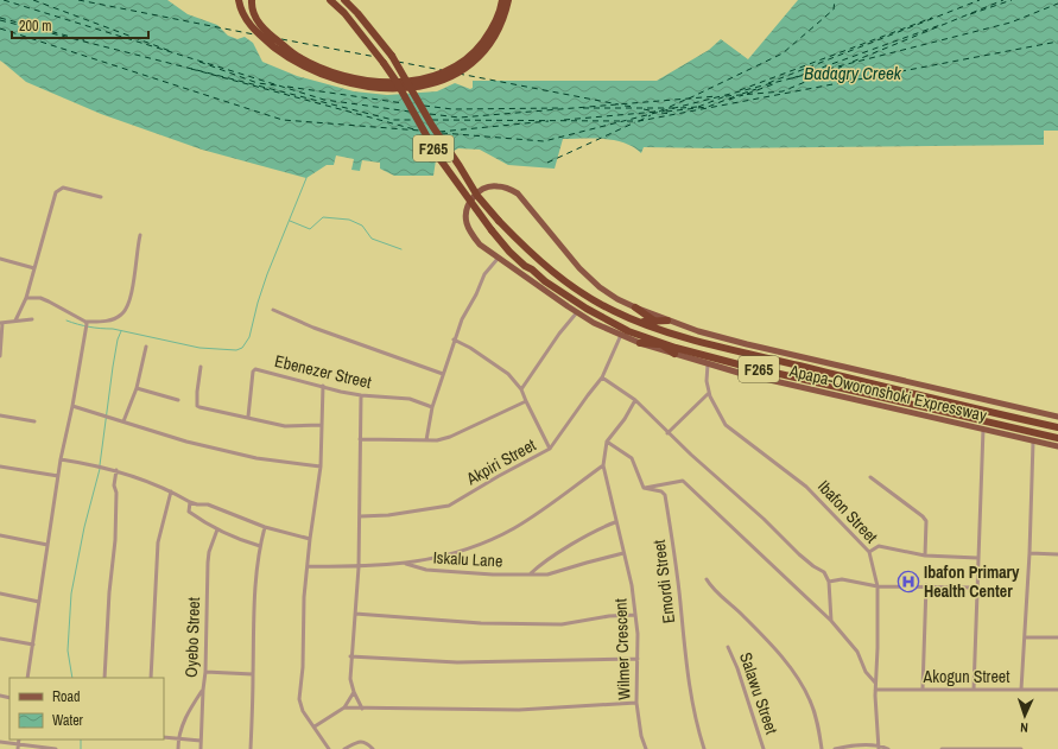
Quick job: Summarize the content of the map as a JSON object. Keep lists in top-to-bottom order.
{
  "streets": {
    "highway": ["F265", "Apapa-Oworonshoki Expressway"],
    "street": [
      "Ebenezer Street",
      "Akpiri Street",
      "Ibafon Street",
      "Iskalu Lane",
      "Emordi Street",
      "Oyebo Street",
      "Wilmer Crescent",
      "Akogun Street",
      "Salawu Street"
    ]
  },
  "crossings": [
    ["Apapa-Oworonshoki Expressway", "Akpiri Street"],
    ["Apapa-Oworonshoki Expressway", "Ibafon Street"],
    ["Ibafon Street", "Akogun Street"],
    ["Iskalu Lane", "Wilmer Crescent"]
  ],
  "water": ["Badagry Creek"],
  "places": {
    "hospital": ["Ibafon Primary Health Center"]
  },
  "legend": ["Road", "Water"],
  "scale_bar": "200 m",
  "north": "bottom"
}
